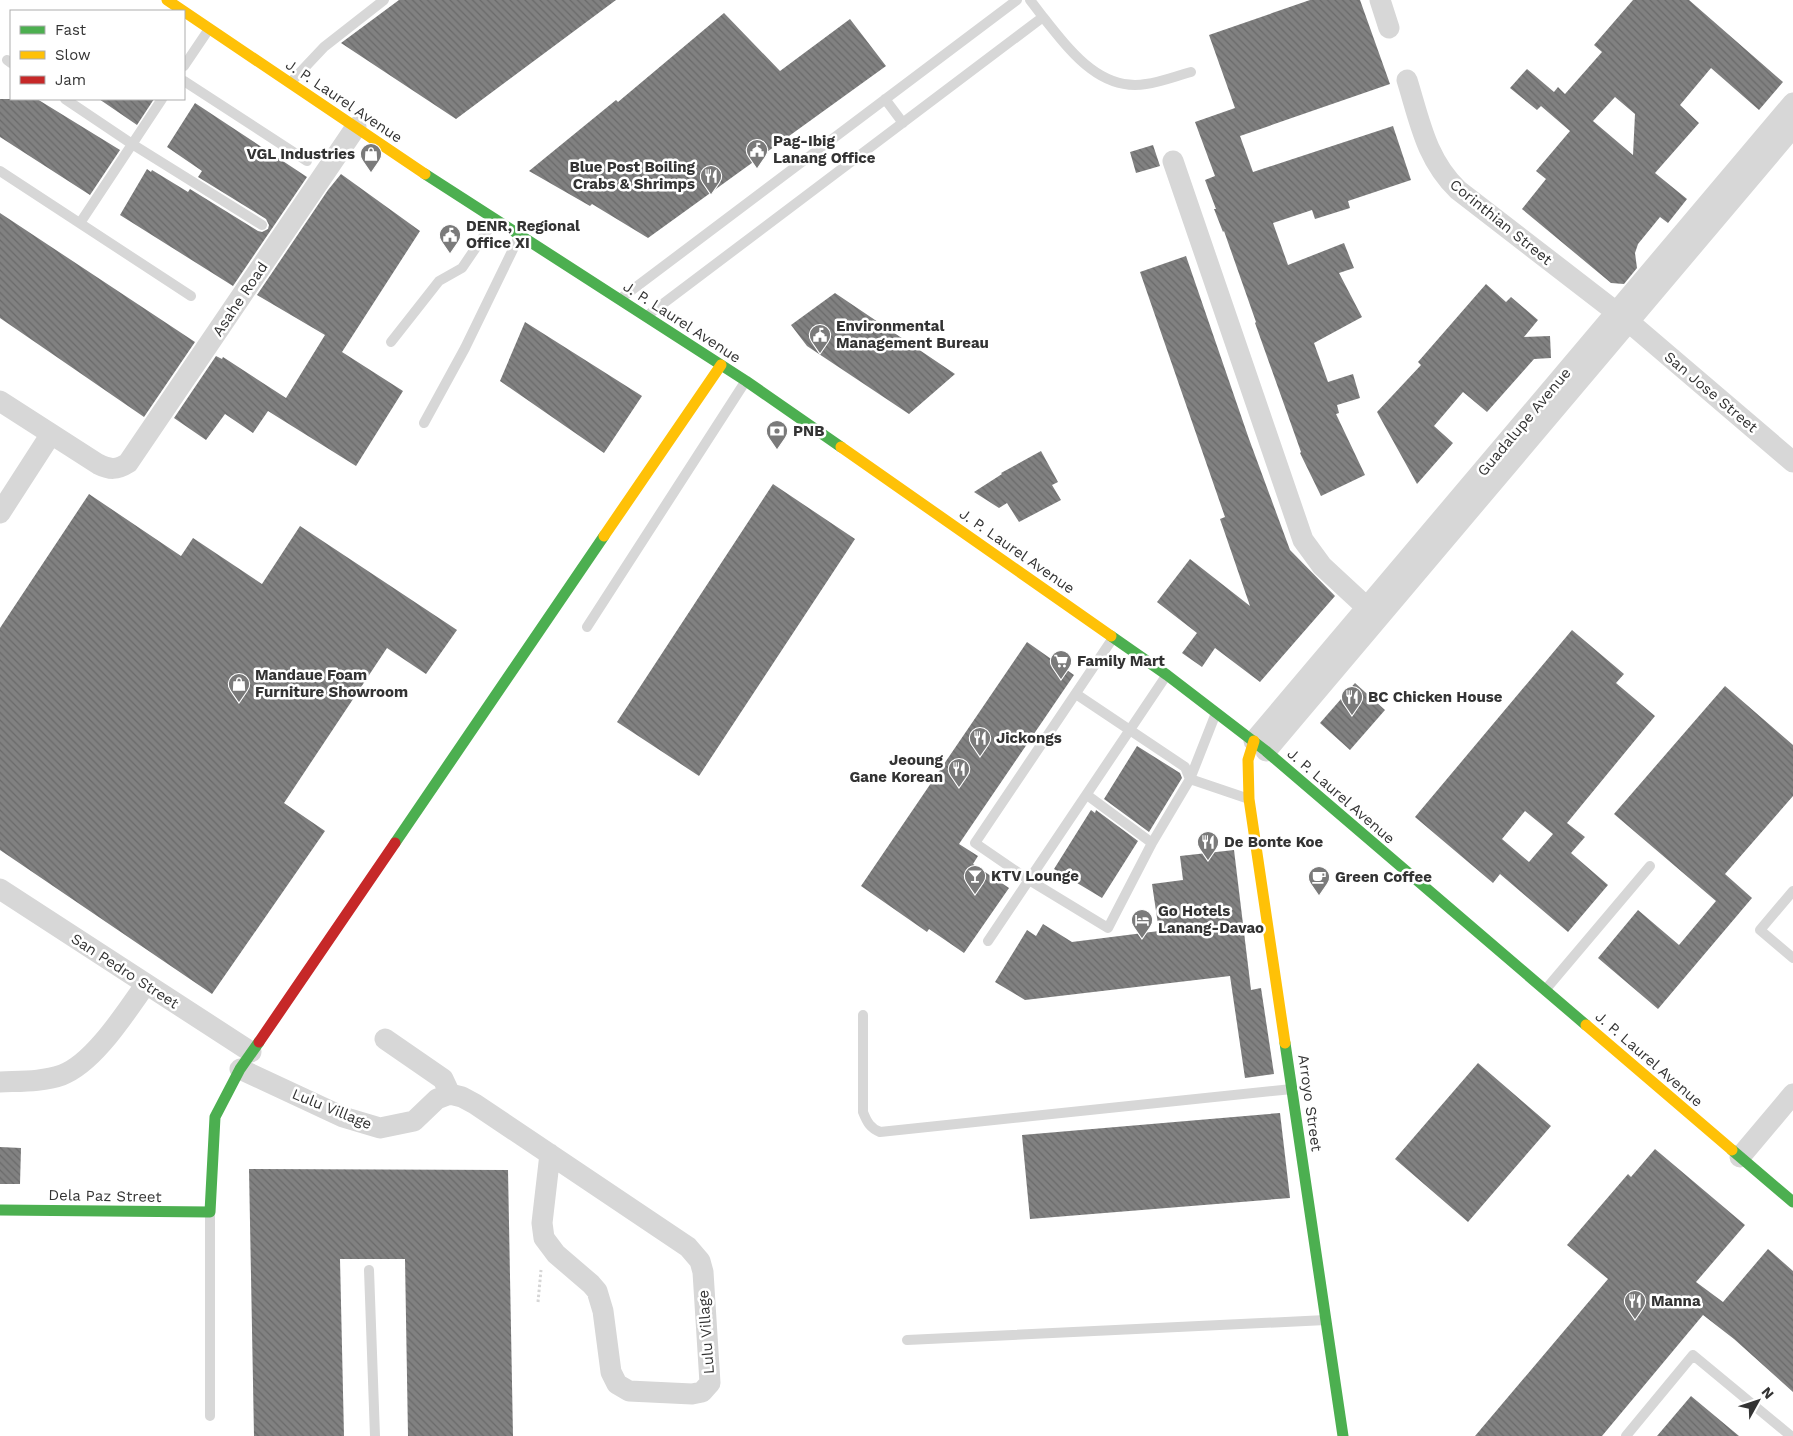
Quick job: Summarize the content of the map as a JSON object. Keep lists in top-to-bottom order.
{
  "streets": {
    "main road": ["J. P. Laurel Avenue", "Arroyo Street", "Dela Paz Street"],
    "street": [
      "Corinthian Street",
      "Asahe Road",
      "San Jose Street",
      "Guadalupe Avenue",
      "San Pedro Street",
      "Lulu Village"
    ]
  },
  "crossings": [
    ["J. P. Laurel Avenue", "Asahe Road"],
    ["J. P. Laurel Avenue", "Guadalupe Avenue"],
    ["J. P. Laurel Avenue", "Arroyo Street"],
    ["Corinthian Street", "San Jose Street"],
    ["Corinthian Street", "Guadalupe Avenue"],
    ["San Jose Street", "Guadalupe Avenue"],
    ["Guadalupe Avenue", "Arroyo Street"],
    ["San Pedro Street", "Lulu Village"]
  ],
  "places": {
    "public building": ["Pag-Ibig Lanang Office", "DENR, Regional Office XI", "Environmental Management Bureau"],
    "shop": ["VGL Industries", "Mandaue Foam Furniture Showroom"],
    "restaurant": [
      "Blue Post Boiling Crabs & Shrimps",
      "BC Chicken House",
      "Jickongs",
      "Jeoung Gane Korean",
      "De Bonte Koe",
      "Manna"
    ],
    "bank": ["PNB"],
    "supermarket": ["Family Mart"],
    "bar": ["KTV Lounge"],
    "cafe": ["Green Coffee"],
    "hotel": ["Go Hotels Lanang-Davao"]
  },
  "legend": ["Fast", "Slow", "Jam"],
  "north": "top right"
}
